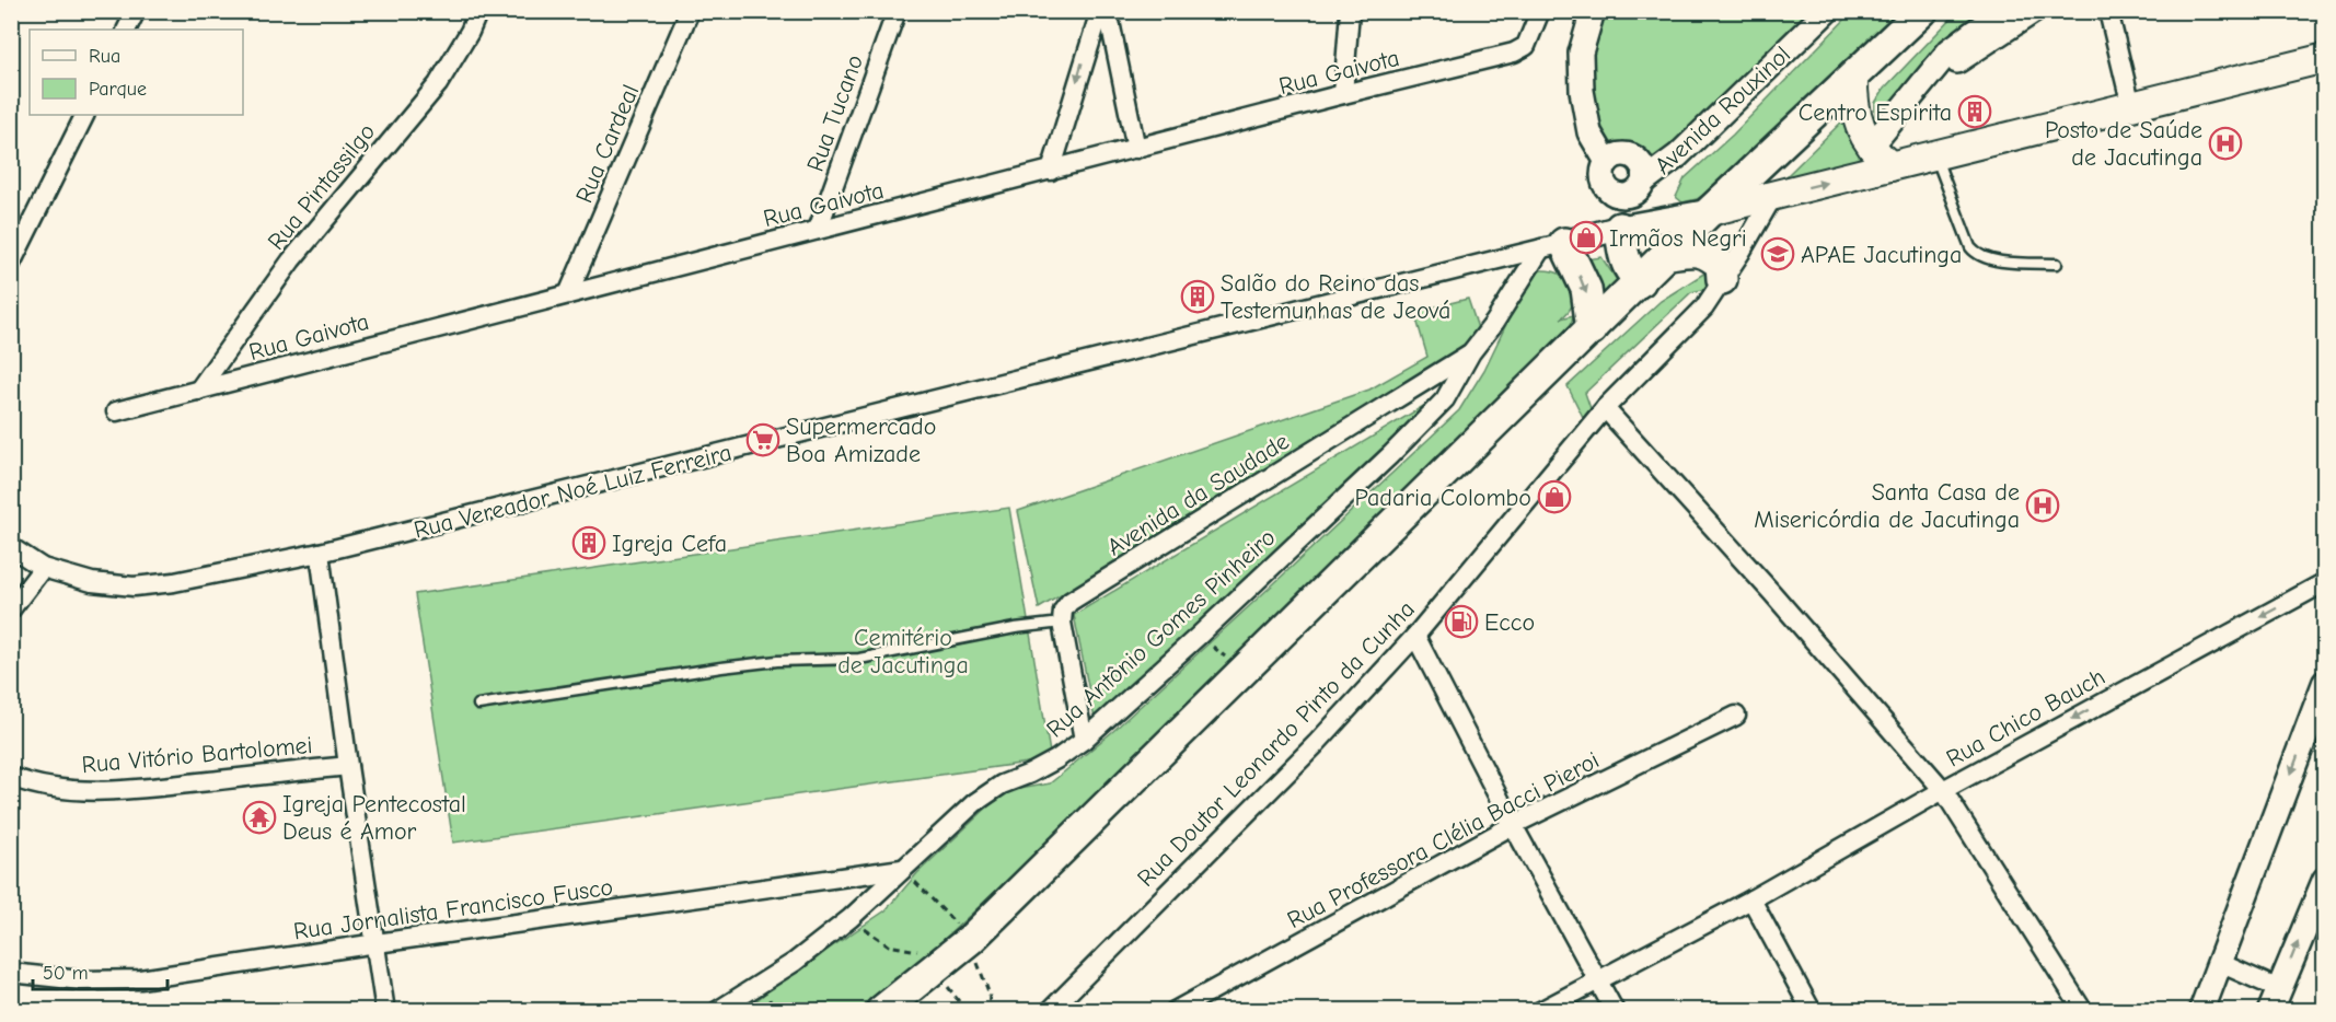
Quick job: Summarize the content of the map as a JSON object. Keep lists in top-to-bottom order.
{
  "streets": {
    "street": [
      "Rua Gaivota",
      "Avenida Rouxinol",
      "Rua Tucano",
      "Rua Cardeal",
      "Rua Pintassilgo",
      "Rua Vereador Noé Luiz Ferreira",
      "Avenida da Saudade",
      "Rua Antônio Gomes Pinheiro",
      "Rua Chico Bauch",
      "Rua Doutor Leonardo Pinto da Cunha",
      "Rua Vitório Bartolomei",
      "Rua Professora Clélia Bacci Pieroi",
      "Rua Jornalista Francisco Fusco"
    ]
  },
  "crossings": [
    ["Rua Gaivota", "Rua Tucano"],
    ["Rua Gaivota", "Rua Cardeal"],
    ["Rua Gaivota", "Rua Pintassilgo"],
    ["Rua Vereador Noé Luiz Ferreira", "Rua Antônio Gomes Pinheiro"],
    ["Avenida da Saudade", "Rua Antônio Gomes Pinheiro"],
    ["Rua Antônio Gomes Pinheiro", "Rua Jornalista Francisco Fusco"]
  ],
  "one_way": ["Rua Chico Bauch"],
  "parks": ["Cemitério de Jacutinga"],
  "places": {
    "building": ["Centro Espirita", "Salão do Reino das Testemunhas de Jeová", "Igreja Cefa"],
    "hospital": ["Posto de Saúde de Jacutinga", "Santa Casa de Misericórdia de Jacutinga"],
    "shop": ["Irmãos Negri", "Padaria Colombo"],
    "school or university": ["APAE Jacutinga"],
    "supermarket": ["Supermercado Boa Amizade"],
    "fuel station": ["Ecco"],
    "temple": ["Igreja Pentecostal Deus é Amor"]
  },
  "legend": ["Rua", "Parque"],
  "scale_bar": "50 m"
}
